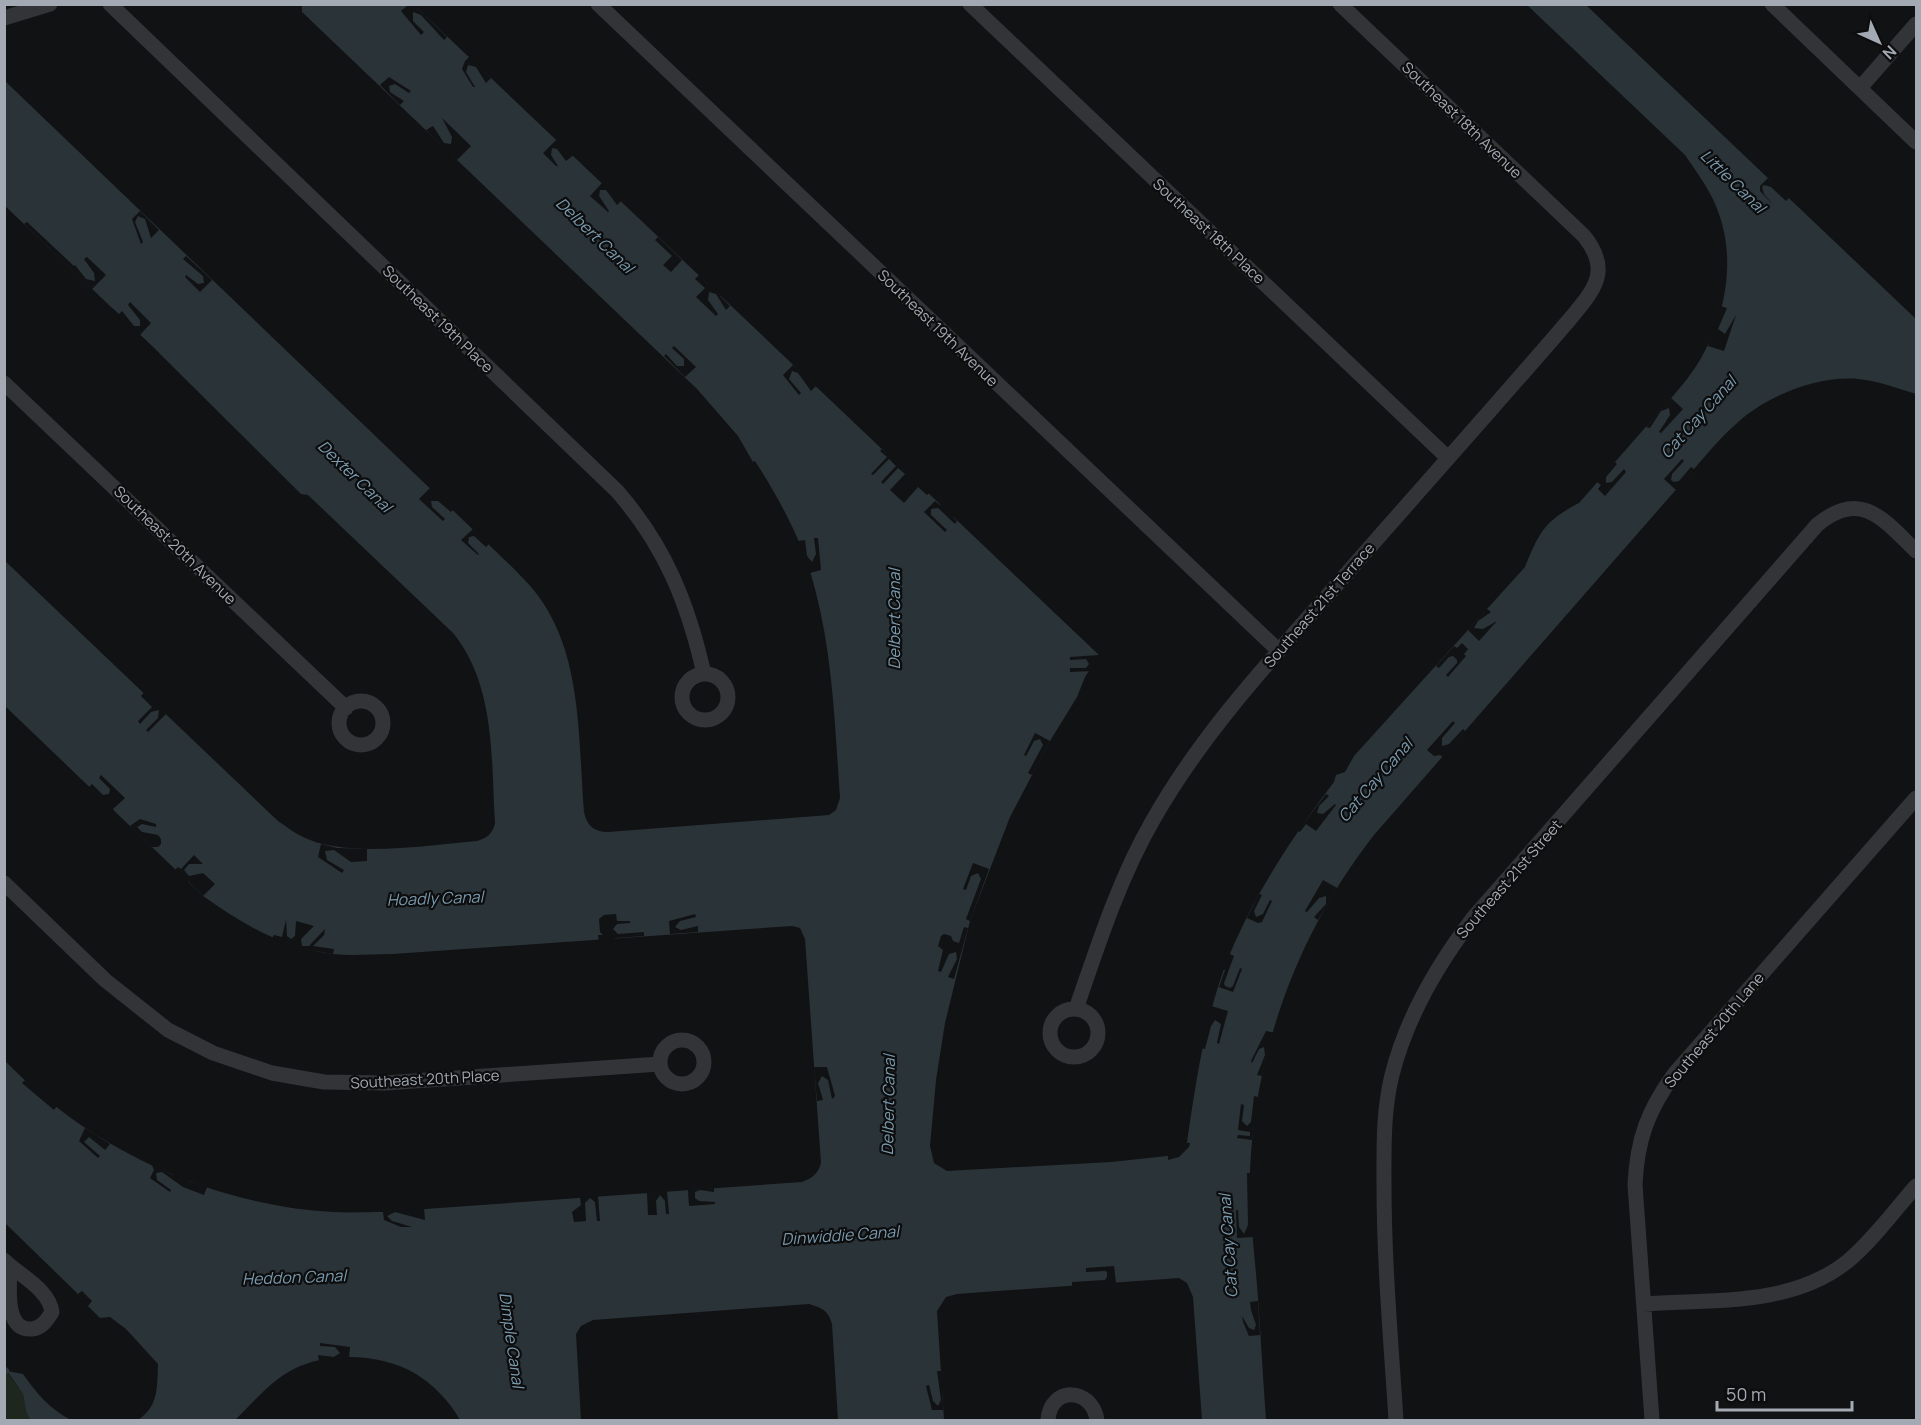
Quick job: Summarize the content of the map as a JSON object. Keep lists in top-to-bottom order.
{
  "streets": {
    "street": [
      "Southeast 18th Avenue",
      "Southeast 18th Place",
      "Southeast 19th Place",
      "Southeast 19th Avenue",
      "Southeast 20th Avenue",
      "Southeast 21st Terrace",
      "Southeast 21st Street",
      "Southeast 20th Lane",
      "Southeast 20th Place"
    ]
  },
  "crossings": [
    ["Southeast 18th Avenue", "Southeast 21st Terrace"],
    ["Southeast 18th Place", "Southeast 21st Terrace"],
    ["Southeast 19th Avenue", "Southeast 21st Terrace"]
  ],
  "water": [
    "Little Canal",
    "Delbert Canal",
    "Cat Cay Canal",
    "Dexter Canal",
    "Hoadly Canal",
    "Dinwiddie Canal",
    "Heddon Canal",
    "Dimple Canal"
  ],
  "scale_bar": "50 m",
  "north": "bottom right"
}
